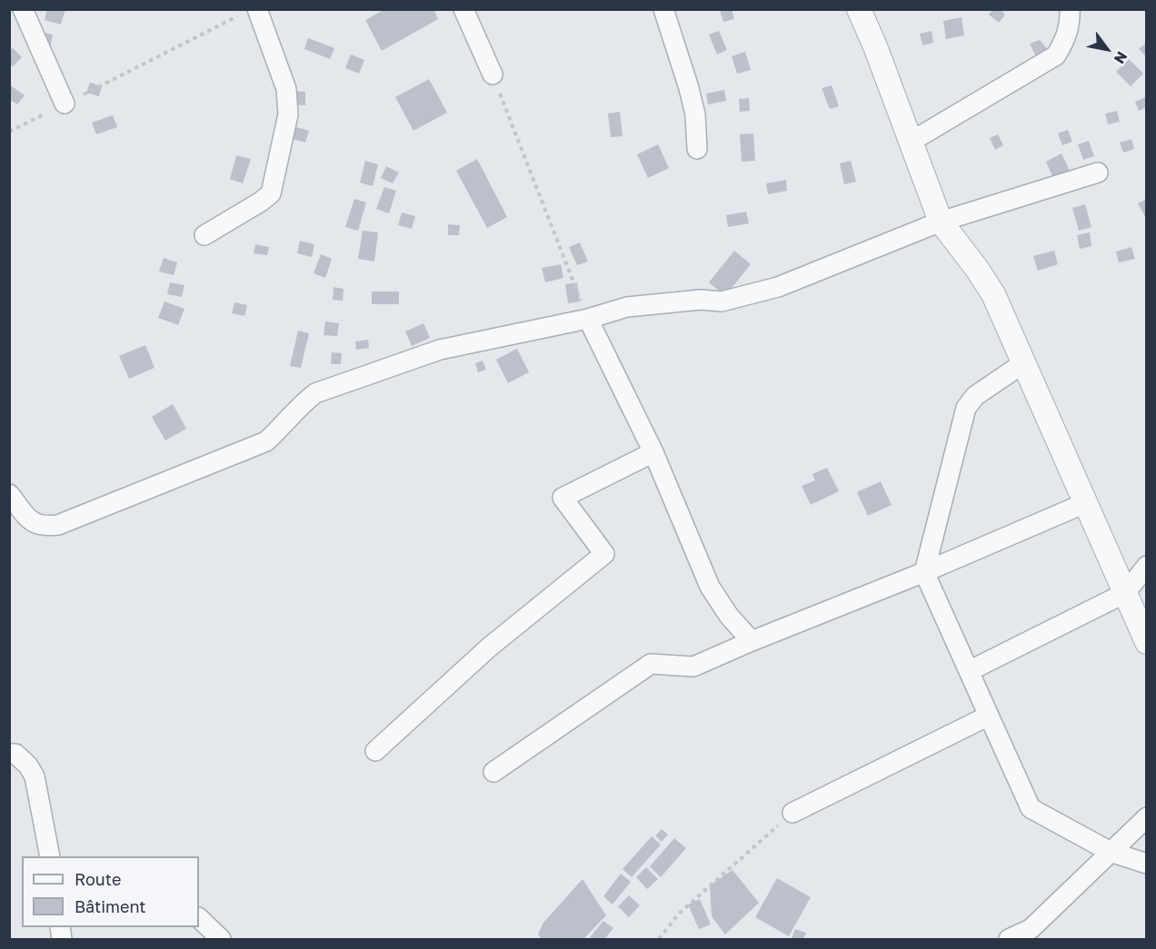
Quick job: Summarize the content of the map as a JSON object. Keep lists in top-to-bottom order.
{
  "legend": ["Route", "Bâtiment"],
  "north": "bottom right"
}
